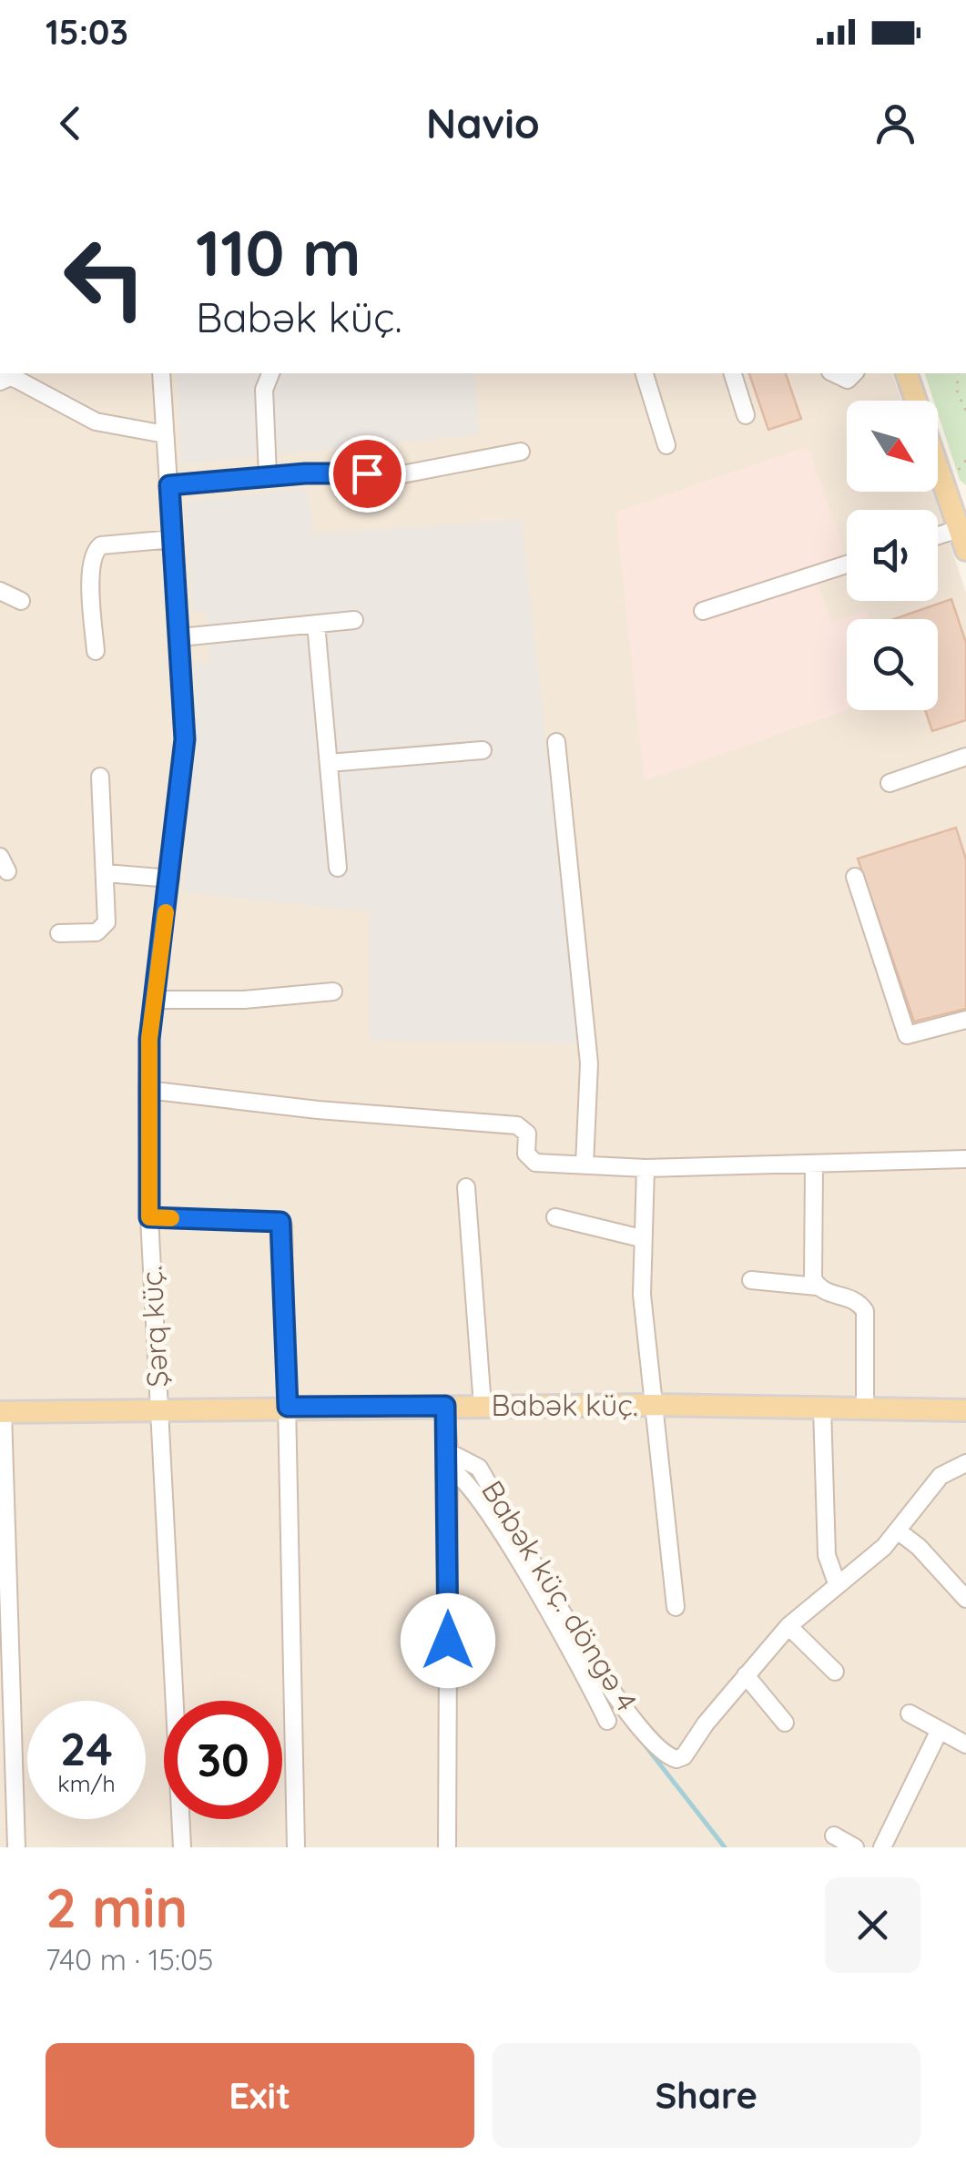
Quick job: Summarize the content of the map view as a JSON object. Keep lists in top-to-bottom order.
{
  "streets": {
    "main road": ["Babək küç."],
    "street": ["Şərq küç.", "Babək küç. döngə 4"]
  },
  "crossings": [
    ["Şərq küç.", "Babək küç."]
  ],
  "north": "bottom right",
  "page": {
    "status": "15:03",
    "header": "Navio",
    "turn": ["110 m", "Babək küç."],
    "speed": "24 km/h",
    "limit": "30",
    "heading": ["2 min", "740 m · 15:05"],
    "buttons": ["Exit", "Share"]
  }
}
